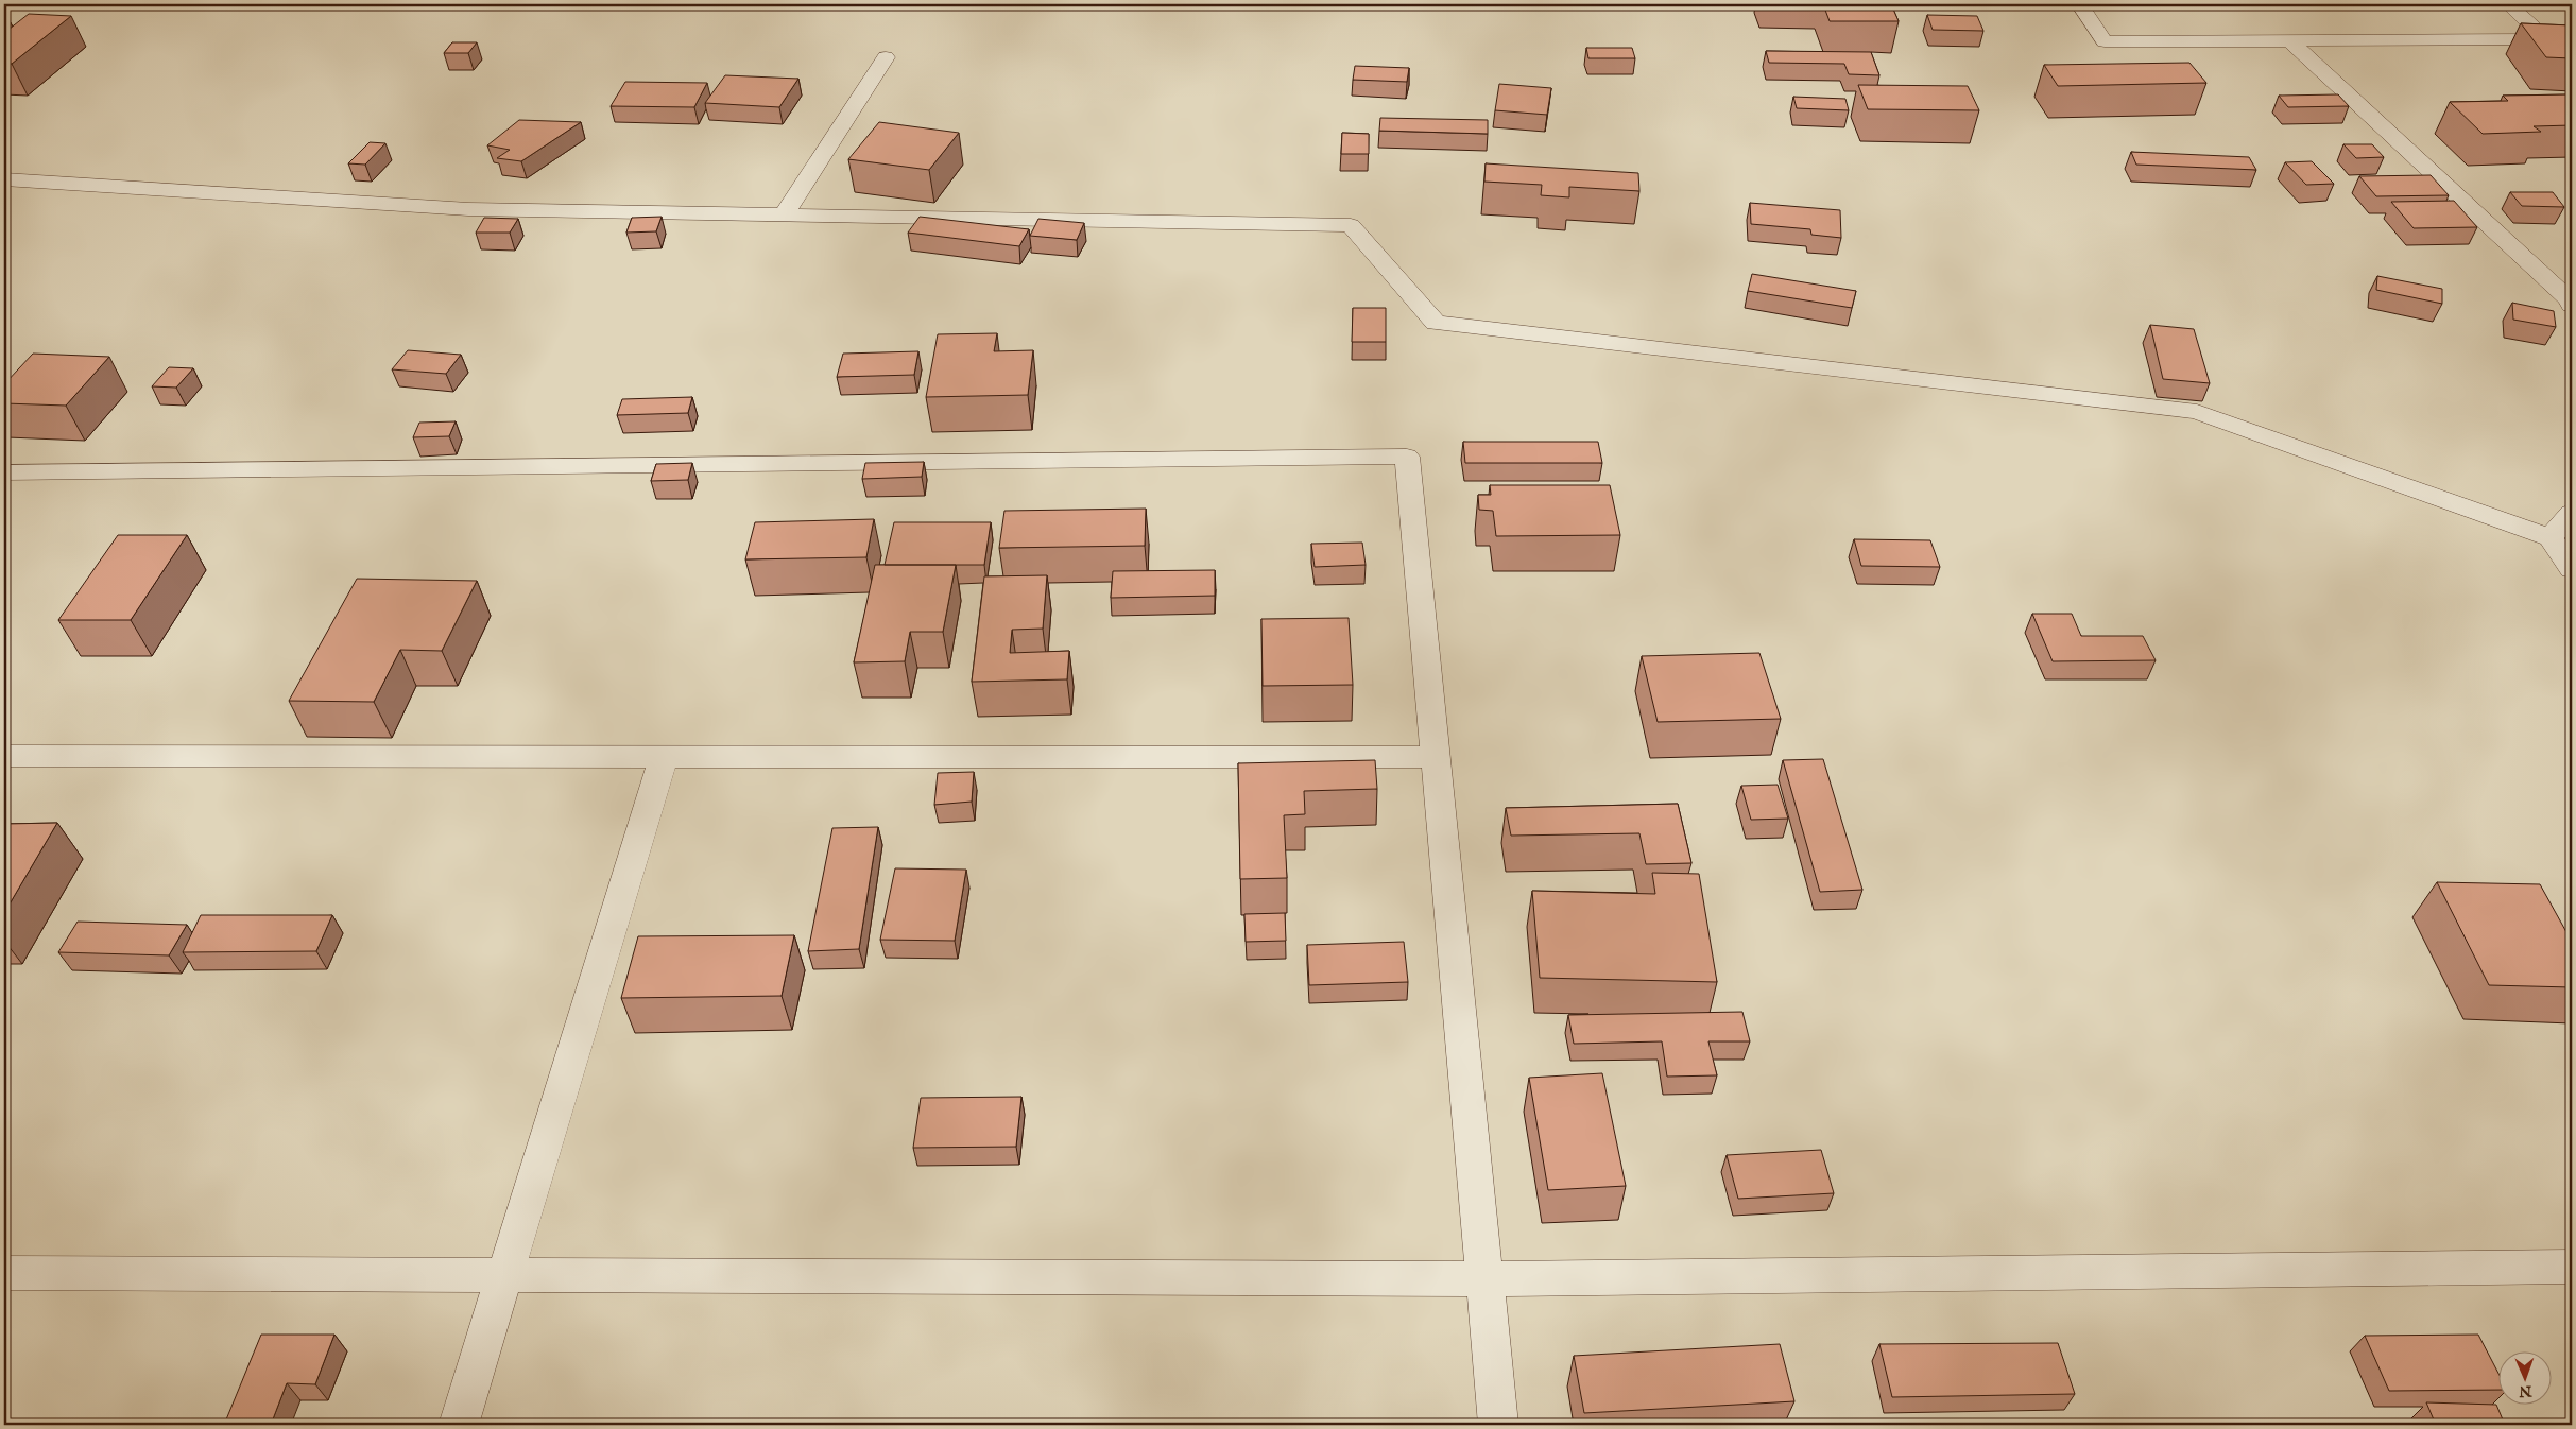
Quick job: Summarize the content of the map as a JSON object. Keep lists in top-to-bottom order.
{
  "north": "bottom"
}
